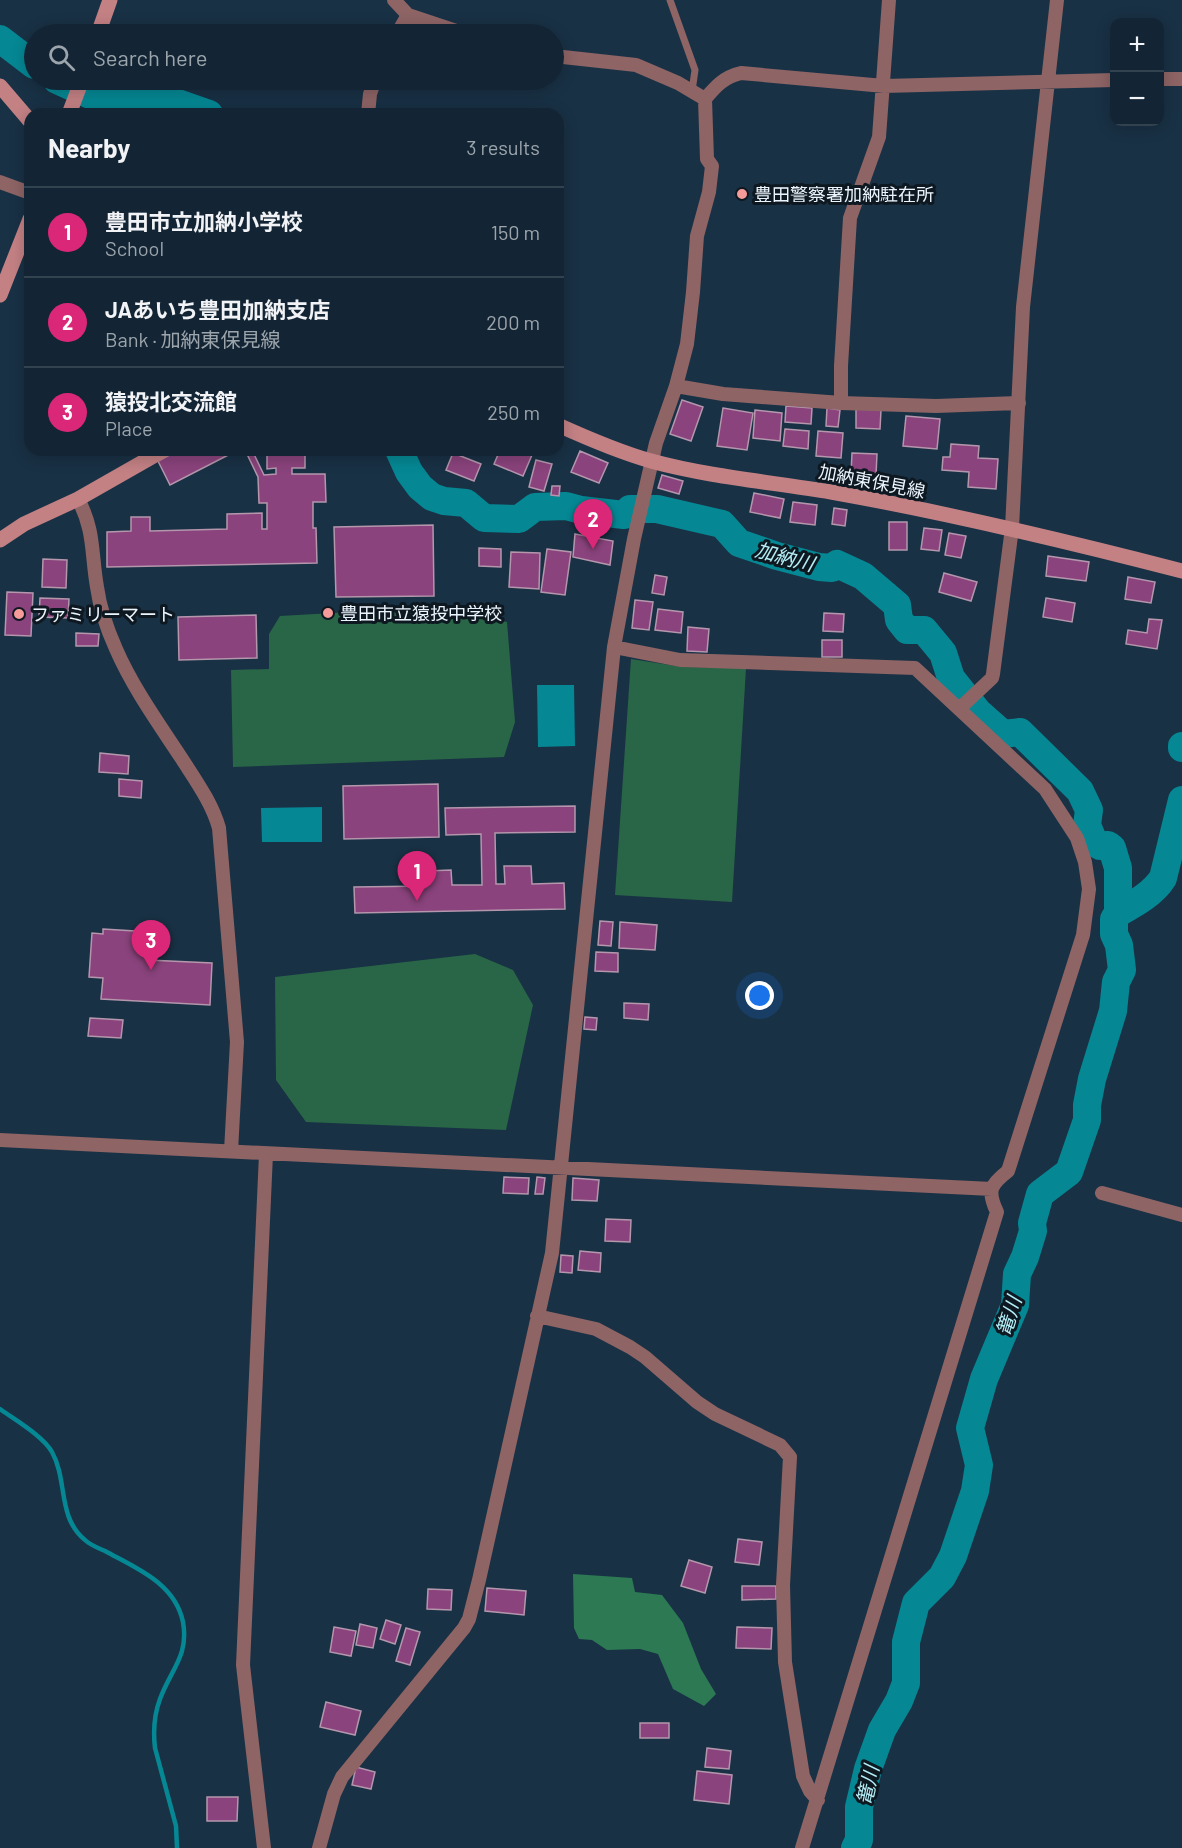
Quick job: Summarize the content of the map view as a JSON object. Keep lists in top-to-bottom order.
{
  "streets": {
    "main road": ["加納東保見線"]
  },
  "water": ["加納川", "篭川"],
  "places": ["豊田警察署加納駐在所", "豊田市立猿投中学校", "ファミリーマート"],
  "page": {
    "map_buttons": ["+", "−"],
    "search": "Search here",
    "heading": ["Nearby", "3 results"],
    "list": [
      {
        "mark": "1",
        "name": "豊田市立加納小学校",
        "note": "School",
        "value": "150 m"
      },
      {
        "mark": "2",
        "name": "JAあいち豊田加納支店",
        "note": "Bank · 加納東保見線",
        "value": "200 m"
      },
      {
        "mark": "3",
        "name": "猿投北交流館",
        "note": "Place",
        "value": "250 m"
      }
    ],
    "pins": ["2", "1", "3"]
  }
}
